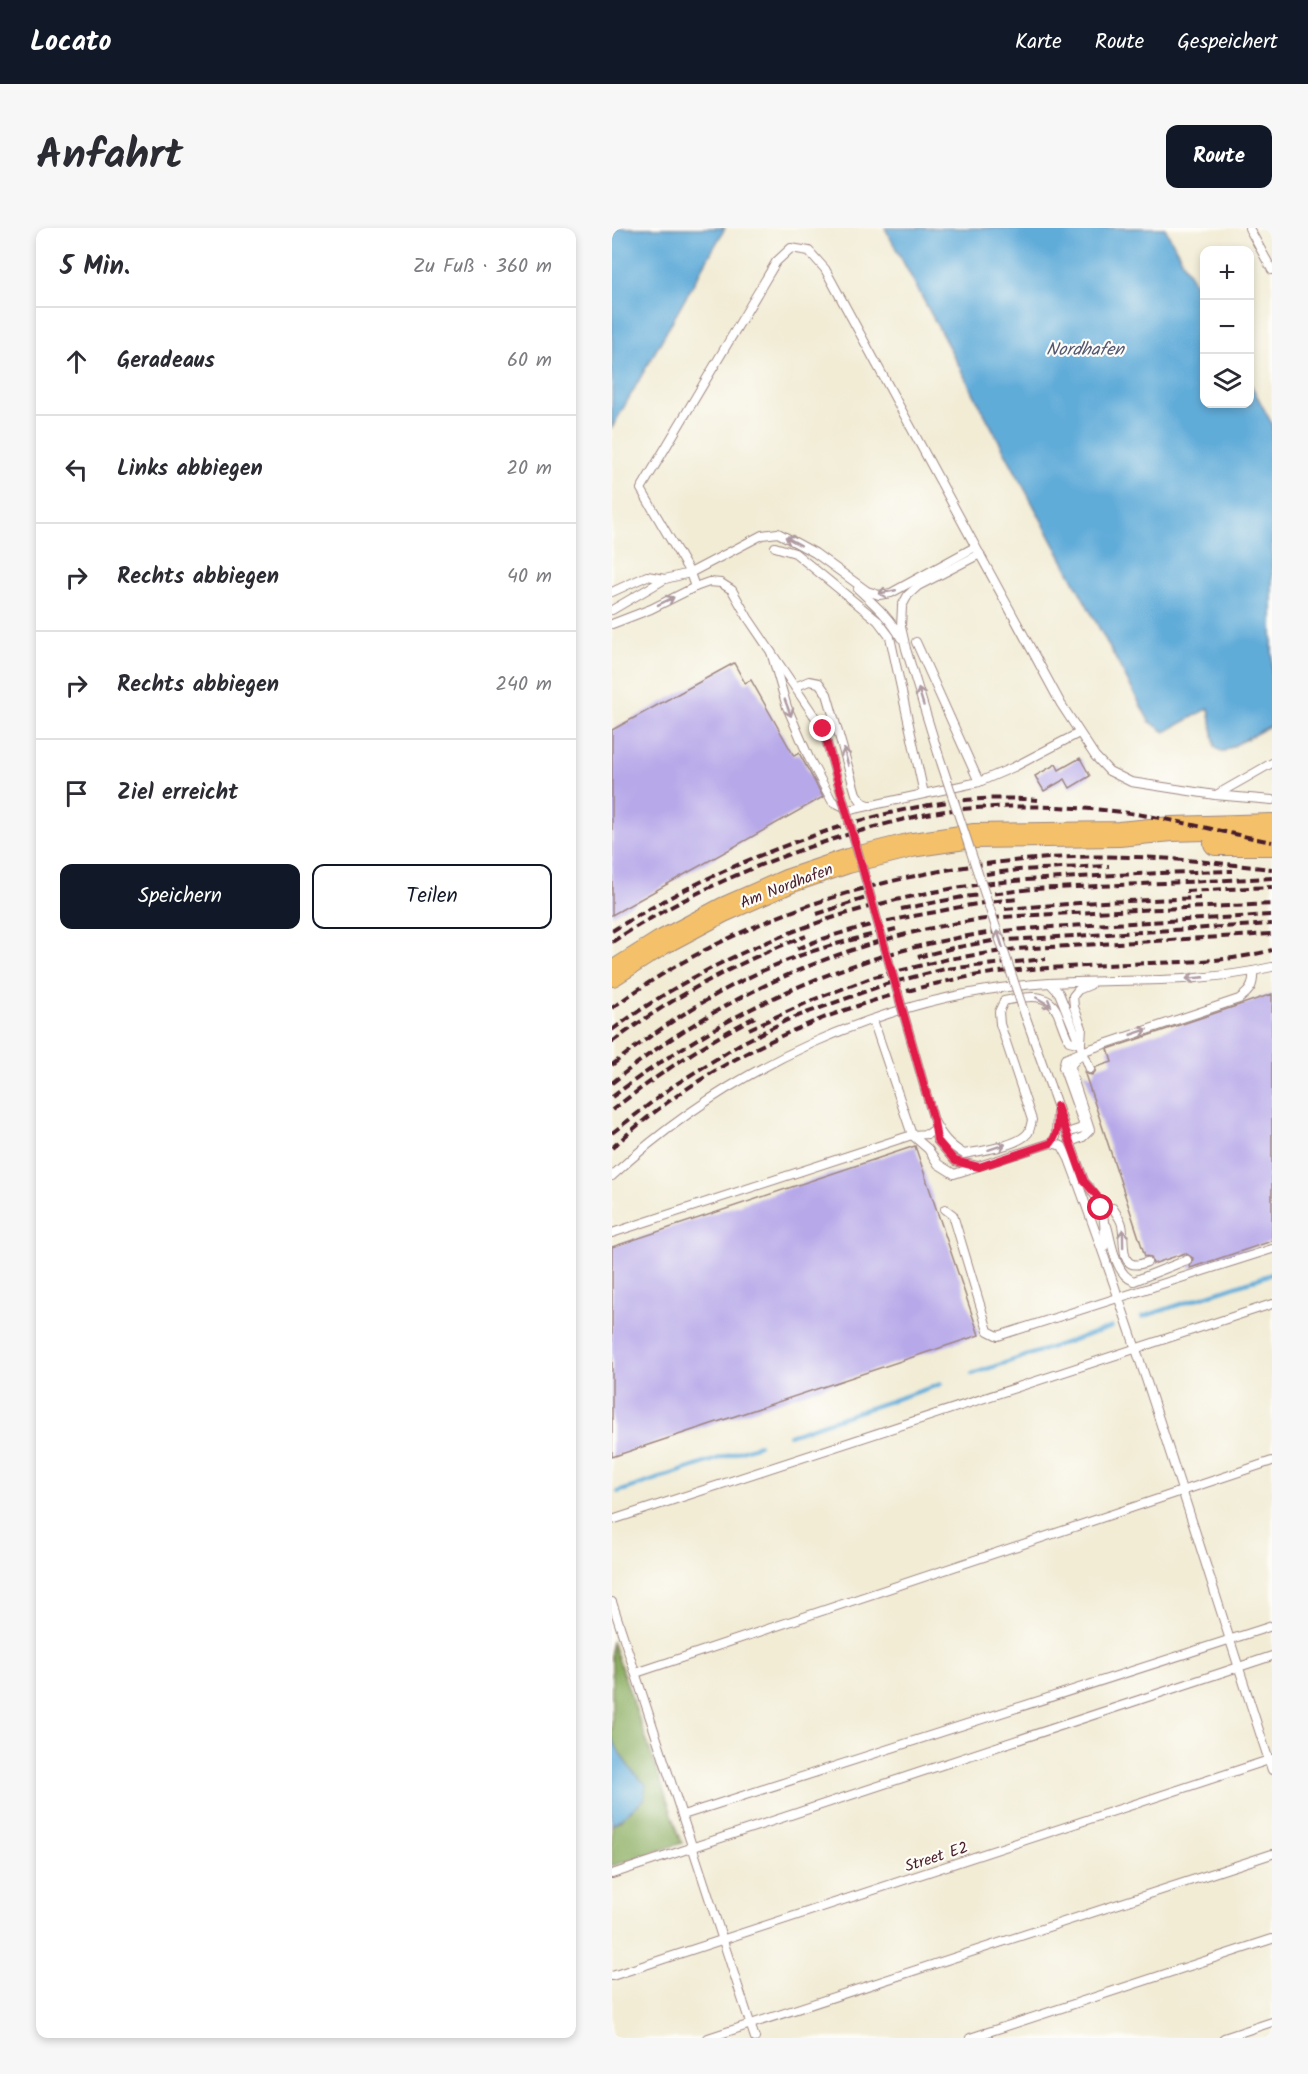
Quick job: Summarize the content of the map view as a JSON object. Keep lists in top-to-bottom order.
{
  "streets": {
    "main road": ["Am Nordhafen"],
    "lane": ["Street E2"]
  },
  "water": ["Nordhafen"],
  "page": {
    "header": "Locato",
    "nav": ["Karte", "Route", "Gespeichert"],
    "title": "Anfahrt",
    "buttons": [
      "Route",
      ["Speichern", "Teilen"]
    ],
    "heading": ["5 Min.", "Zu Fuß · 360 m"],
    "map_buttons": ["+", "−"],
    "list": [
      ["Geradeaus", "60 m"],
      ["Links abbiegen", "20 m"],
      ["Rechts abbiegen", "40 m"],
      ["Rechts abbiegen", "240 m"],
      "Ziel erreicht"
    ]
  }
}
